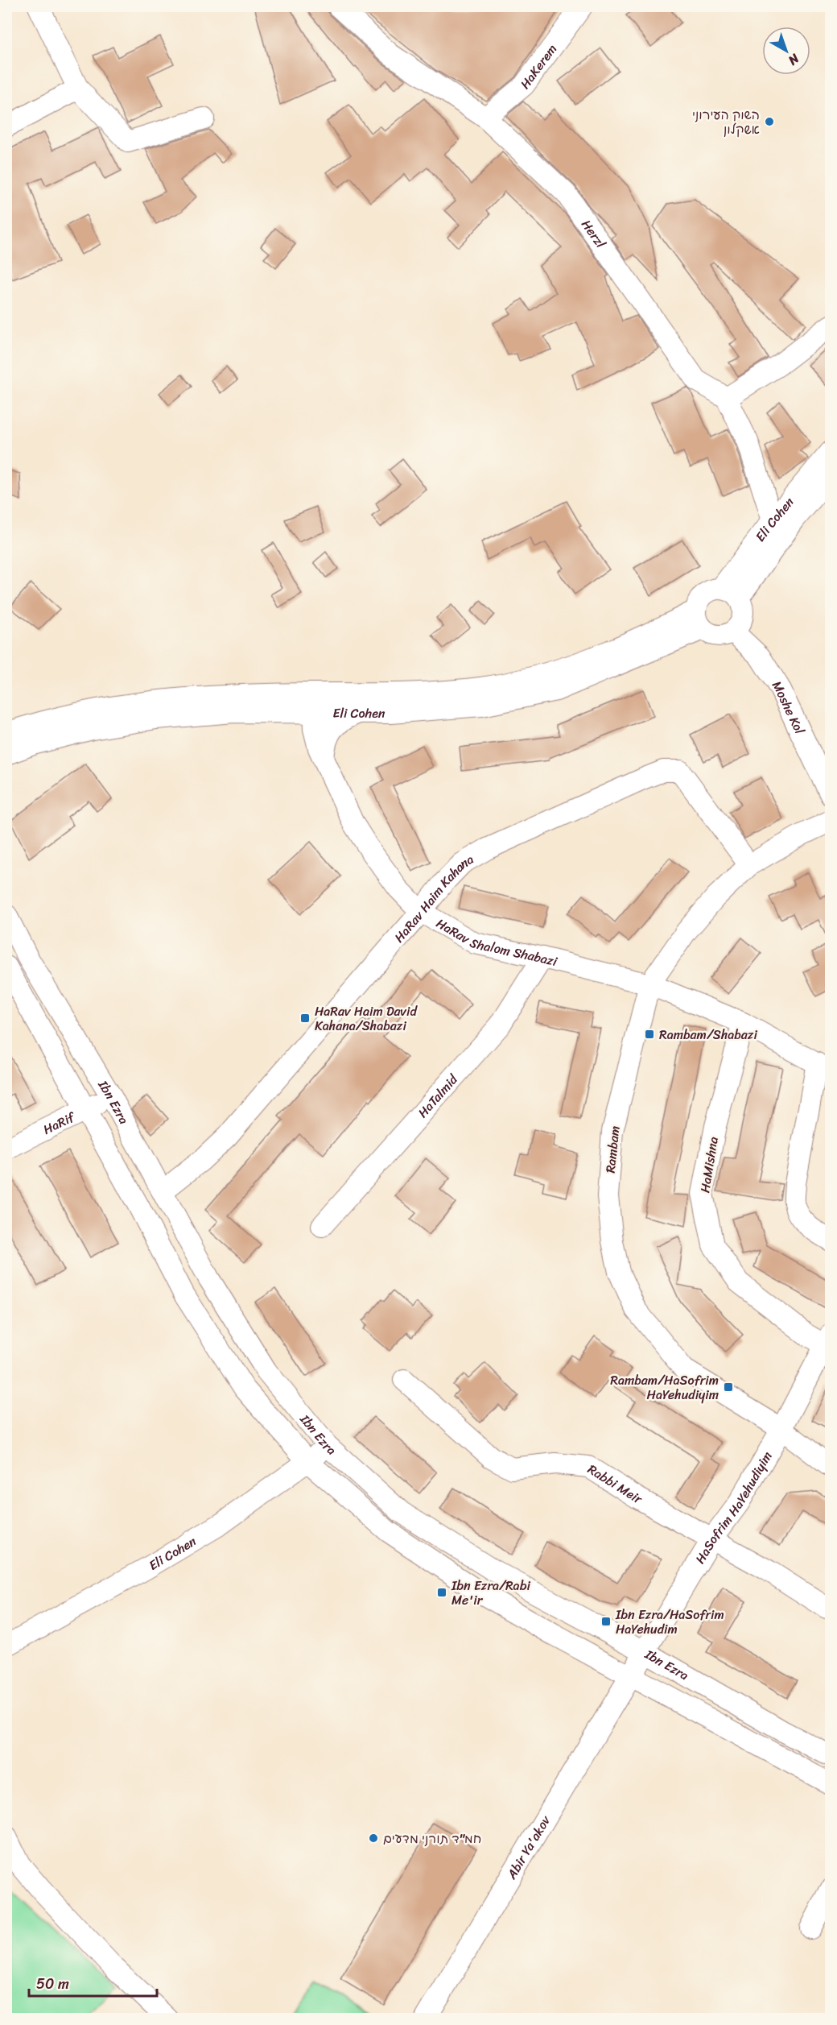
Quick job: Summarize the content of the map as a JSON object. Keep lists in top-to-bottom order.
{
  "streets": {
    "street": [
      "HaKerem",
      "Herzl",
      "Eli Cohen",
      "Moshe Kol",
      "HaRav Haim Kahana",
      "HaRav Shalom Shabazi",
      "HaTalmid",
      "Ibn Ezra",
      "HaRif",
      "Rambam",
      "HaMishna",
      "Rabbi Meir",
      "HaSofrim HaYehudiyim",
      "Abir Ya'akov"
    ]
  },
  "crossings": [
    ["HaKerem", "Herzl"],
    ["Eli Cohen", "Moshe Kol"],
    ["Eli Cohen", "HaRav Shalom Shabazi"],
    ["Eli Cohen", "Ibn Ezra"],
    ["HaRav Haim Kahana", "HaRav Shalom Shabazi"],
    ["HaRav Haim Kahana", "Ibn Ezra"],
    ["HaRav Haim Kahana", "Rambam"],
    ["HaRav Shalom Shabazi", "HaTalmid"],
    ["HaRav Shalom Shabazi", "Rambam"],
    ["HaRav Shalom Shabazi", "HaMishna"],
    ["Ibn Ezra", "HaRif"],
    ["Ibn Ezra", "HaSofrim HaYehudiyim"],
    ["Ibn Ezra", "Abir Ya'akov"],
    ["Rambam", "HaSofrim HaYehudiyim"],
    ["HaMishna", "HaSofrim HaYehudiyim"],
    ["Rabbi Meir", "HaSofrim HaYehudiyim"],
    ["HaSofrim HaYehudiyim", "Abir Ya'akov"]
  ],
  "places": {
    "other": ["השוק העירוני אשקלון", "חמ\"ד תורני מדעים"],
    "transit": [
      "HaRav Haim David Kahana/Shabazi",
      "Rambam/Shabazi",
      "Rambam/HaSofrim HaYehudiyim",
      "Ibn Ezra/Rabi Me'ir",
      "Ibn Ezra/HaSofrim HaYehudim"
    ]
  },
  "scale_bar": "50 m",
  "north": "bottom right"
}
